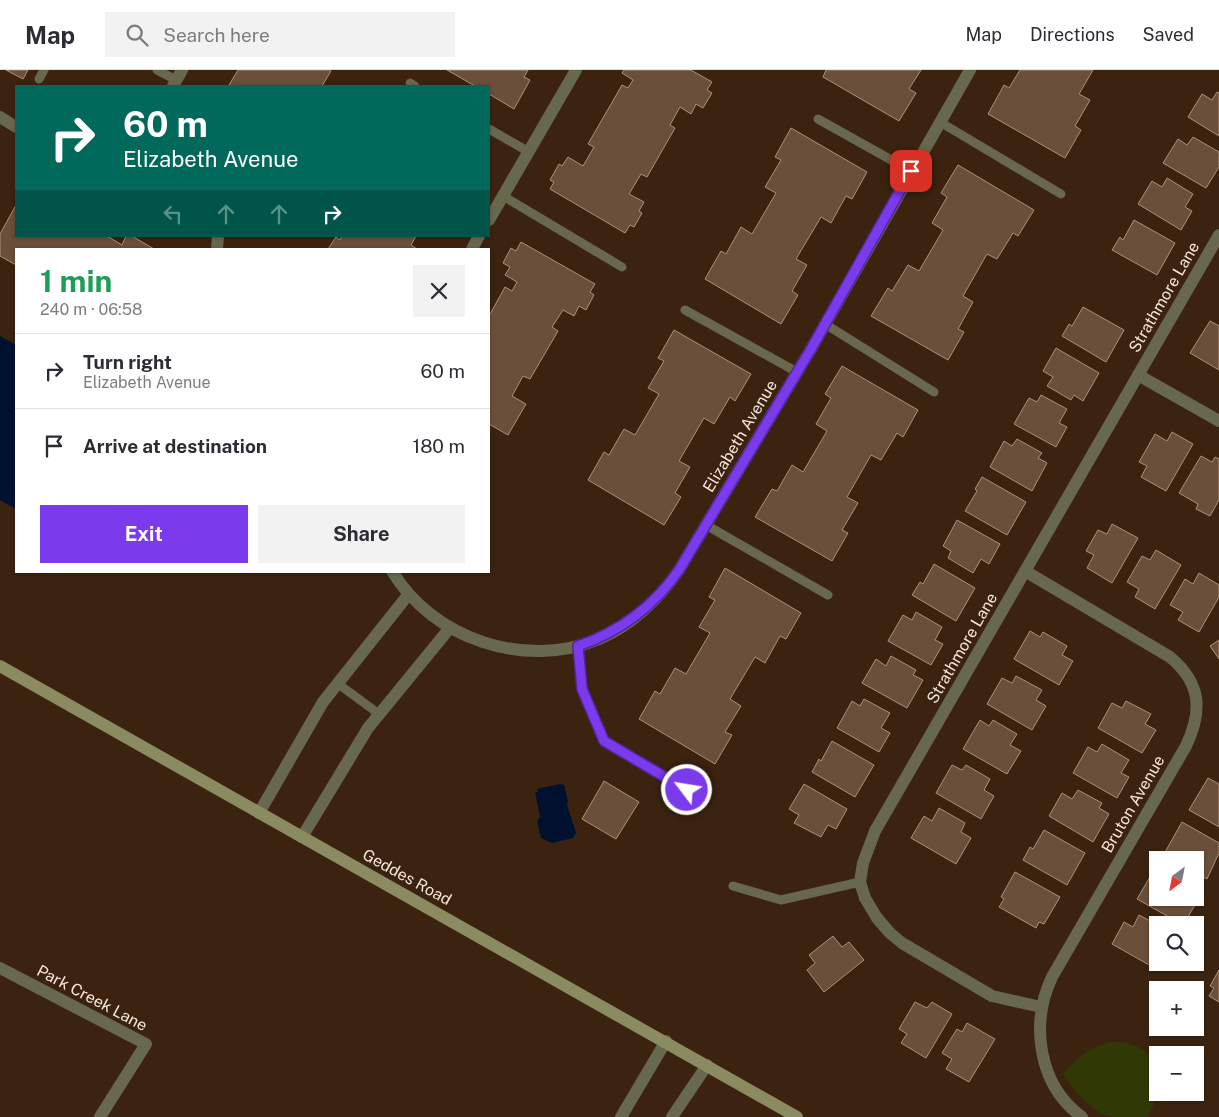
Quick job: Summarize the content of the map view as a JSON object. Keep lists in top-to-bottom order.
{
  "streets": {
    "main road": ["Geddes Road"],
    "street": [
      "Strathmore Lane",
      "Elizabeth Avenue",
      "Bruton Avenue",
      "Park Creek Lane"
    ]
  },
  "crossings": [
    ["Strathmore Lane", "Bruton Avenue"]
  ],
  "north": "bottom left",
  "page": {
    "header": "Map",
    "search": "Search here",
    "nav": ["Map", "Directions", "Saved"],
    "turn": ["60 m", "Elizabeth Avenue"],
    "heading": ["1 min", "240 m · 06:58"],
    "list": [
      {
        "name": "Turn right",
        "note": "Elizabeth Avenue",
        "value": "60 m"
      },
      {
        "name": "Arrive at destination",
        "value": "180 m"
      }
    ],
    "buttons": ["Exit", "Share"],
    "map_buttons": ["+", "−"]
  }
}
